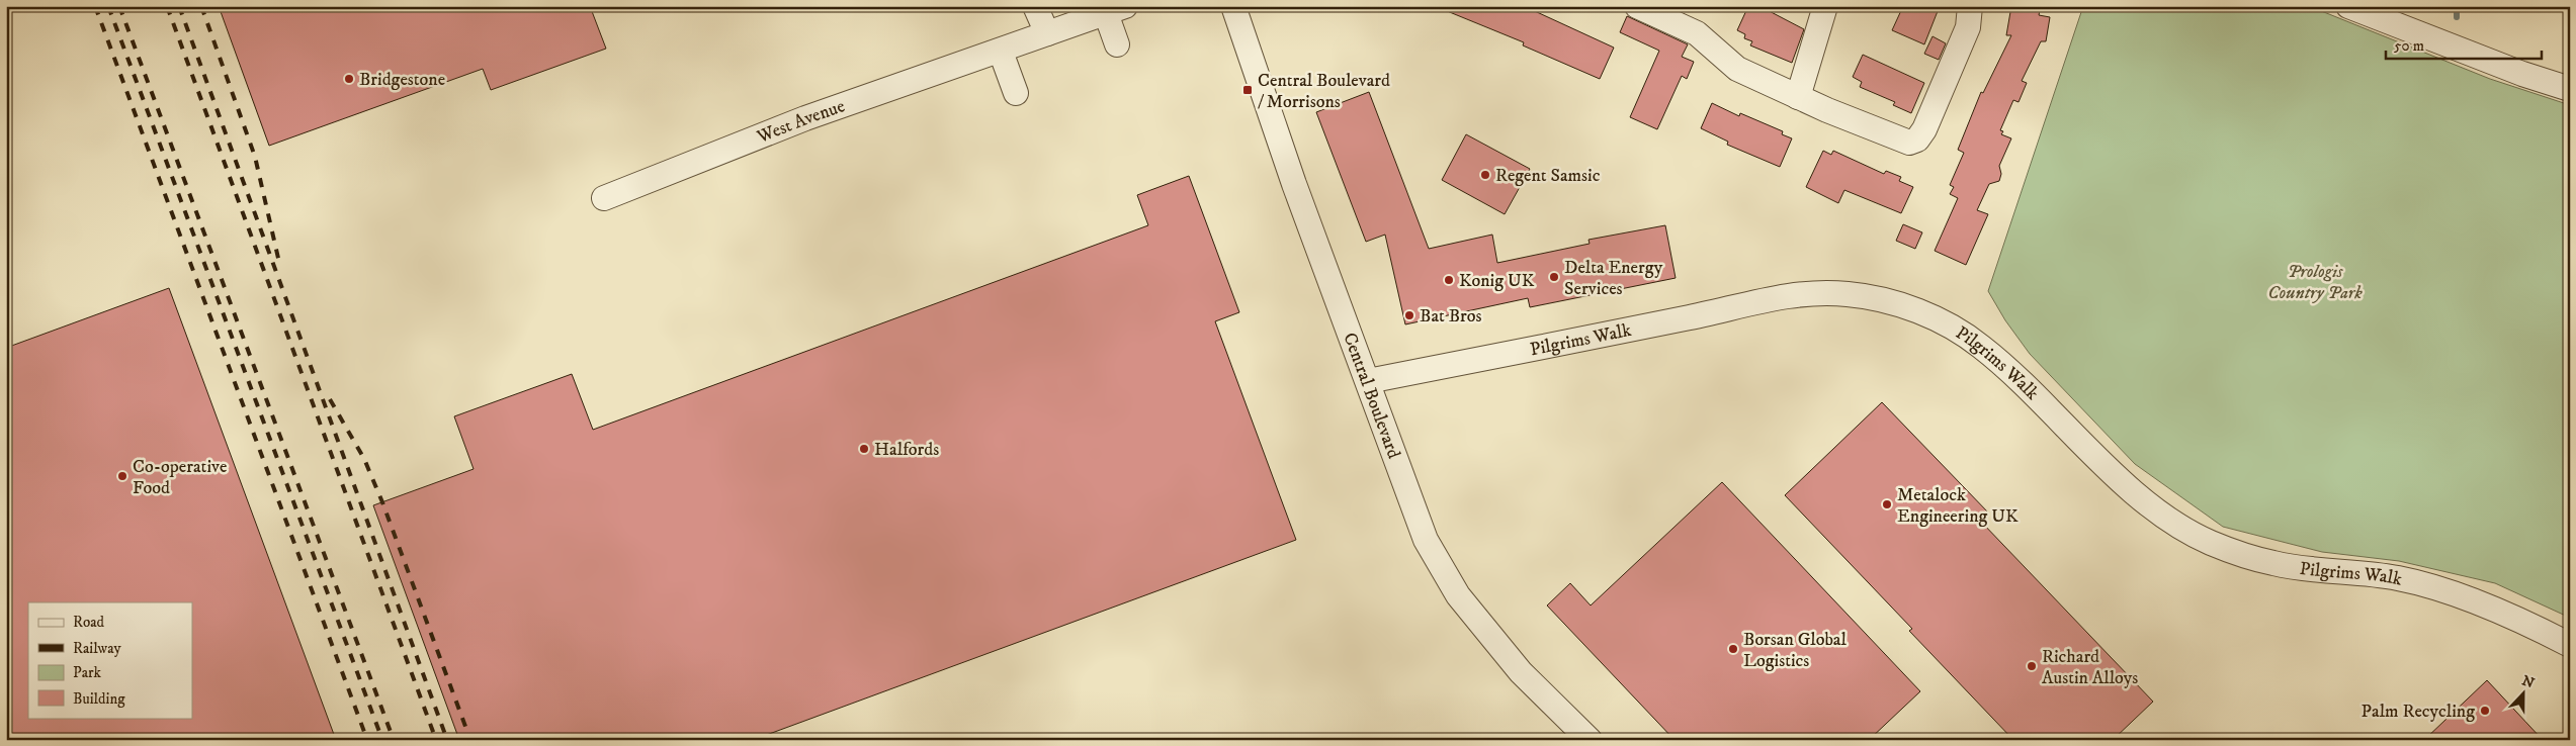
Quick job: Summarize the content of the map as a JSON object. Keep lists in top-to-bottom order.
{
  "streets": {
    "street": ["West Avenue", "Pilgrims Walk", "Central Boulevard"]
  },
  "crossings": [
    ["Pilgrims Walk", "Central Boulevard"]
  ],
  "parks": ["Prologis Country Park"],
  "places": {
    "other": [
      "Bridgestone",
      "Regent Samsic",
      "Delta Energy Services",
      "Konig UK",
      "Bat Bros",
      "Halfords",
      "Co-operative Food",
      "Metalock Engineering UK",
      "Borsan Global Logistics",
      "Richard Austin Alloys",
      "Palm Recycling"
    ],
    "transit": ["Central Boulevard / Morrisons"]
  },
  "legend": [
    "Road",
    "Railway",
    "Park",
    "Building"
  ],
  "scale_bar": "50 m",
  "north": "top"
}
